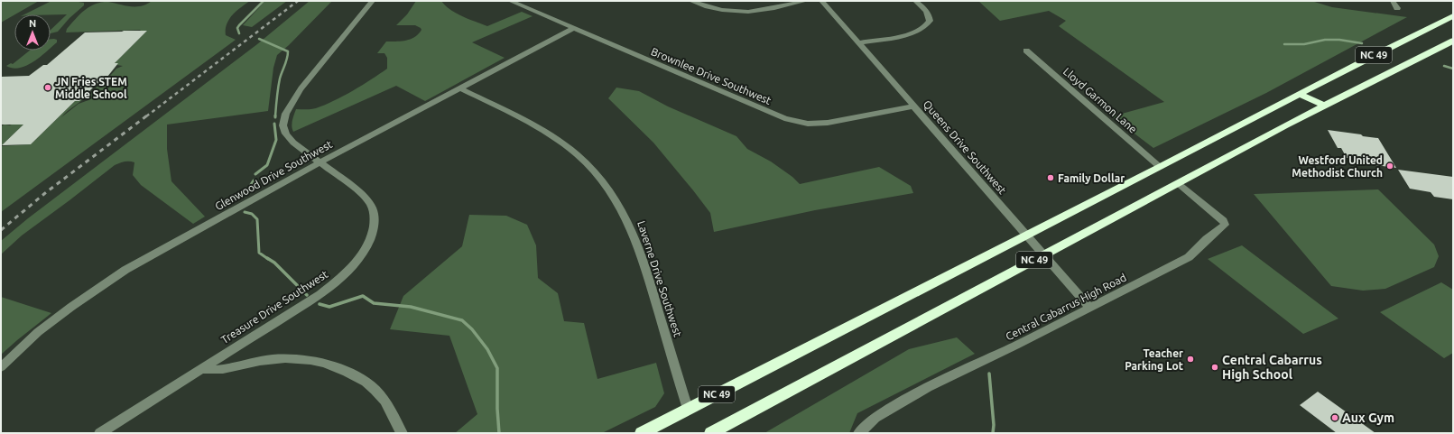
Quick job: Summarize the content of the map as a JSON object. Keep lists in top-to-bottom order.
{
  "streets": {
    "highway": ["NC 49"],
    "street": [
      "Brownlee Drive Southwest",
      "Lloyd Garmon Lane",
      "Queens Drive Southwest",
      "Glenwood Drive Southwest",
      "Laverne Drive Southwest",
      "Treasure Drive Southwest",
      "Central Cabarrus High Road"
    ]
  },
  "crossings": [
    ["NC 49", "Lloyd Garmon Lane"],
    ["NC 49", "Queens Drive Southwest"],
    ["NC 49", "Laverne Drive Southwest"],
    ["NC 49", "Central Cabarrus High Road"],
    ["Brownlee Drive Southwest", "Queens Drive Southwest"],
    ["Brownlee Drive Southwest", "Glenwood Drive Southwest"],
    ["Queens Drive Southwest", "Central Cabarrus High Road"],
    ["Glenwood Drive Southwest", "Laverne Drive Southwest"],
    ["Glenwood Drive Southwest", "Treasure Drive Southwest"]
  ],
  "places": [
    "JN Fries STEM Middle School",
    "Westford United Methodist Church",
    "Family Dollar",
    "Teacher Parking Lot",
    "Central Cabarrus High School",
    "Aux Gym"
  ],
  "north": "top"
}
